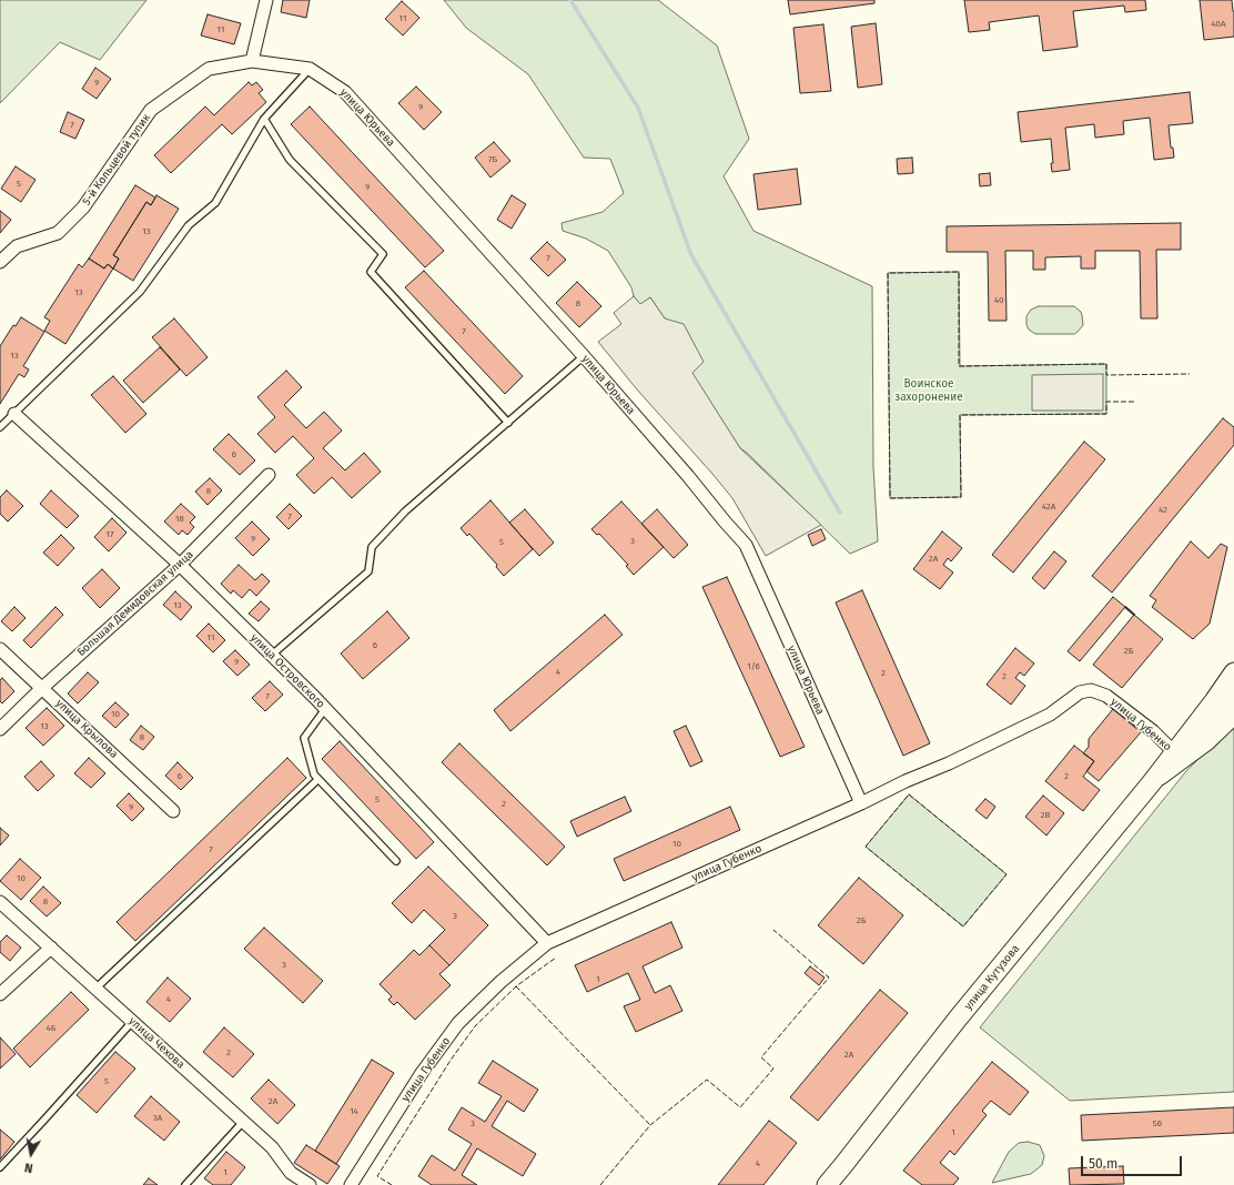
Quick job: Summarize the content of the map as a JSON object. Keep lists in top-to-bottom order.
{
  "streets": {
    "main road": ["улица Кутузова"],
    "street": [
      "улица Юрьева",
      "5-й Кольцевой тупик",
      "Большая Демидовская улица",
      "улица Островского",
      "улица Губенко",
      "улица Крылова",
      "улица Чехова"
    ]
  },
  "crossings": [
    ["улица Юрьева", "5-й Кольцевой тупик"],
    ["улица Юрьева", "улица Губенко"],
    ["Большая Демидовская улица", "улица Островского"],
    ["Большая Демидовская улица", "улица Крылова"],
    ["улица Островского", "улица Губенко"],
    ["улица Губенко", "улица Кутузова"]
  ],
  "parks": ["Воинское захоронение"],
  "house_numbers": [
    "11",
    "40А",
    "11",
    "9",
    "9",
    "7",
    "7Б",
    "5",
    "9",
    "13",
    "7",
    "13",
    "40",
    "8",
    "7",
    "13",
    "6",
    "8",
    "42А",
    "42",
    "7",
    "18",
    "17",
    "9",
    "3",
    "5",
    "2А",
    "13",
    "11",
    "6",
    "2Б",
    "9",
    "1/6",
    "4",
    "2",
    "2",
    "7",
    "10",
    "13",
    "8",
    "6",
    "2",
    "5",
    "2",
    "9",
    "2В",
    "10",
    "7",
    "10",
    "8",
    "3",
    "2Б",
    "3",
    "1",
    "4",
    "4Б",
    "2",
    "2А",
    "5",
    "2А",
    "14",
    "3А",
    "3",
    "56",
    "1",
    "4",
    "1"
  ],
  "scale_bar": "50 m",
  "north": "bottom"
}
